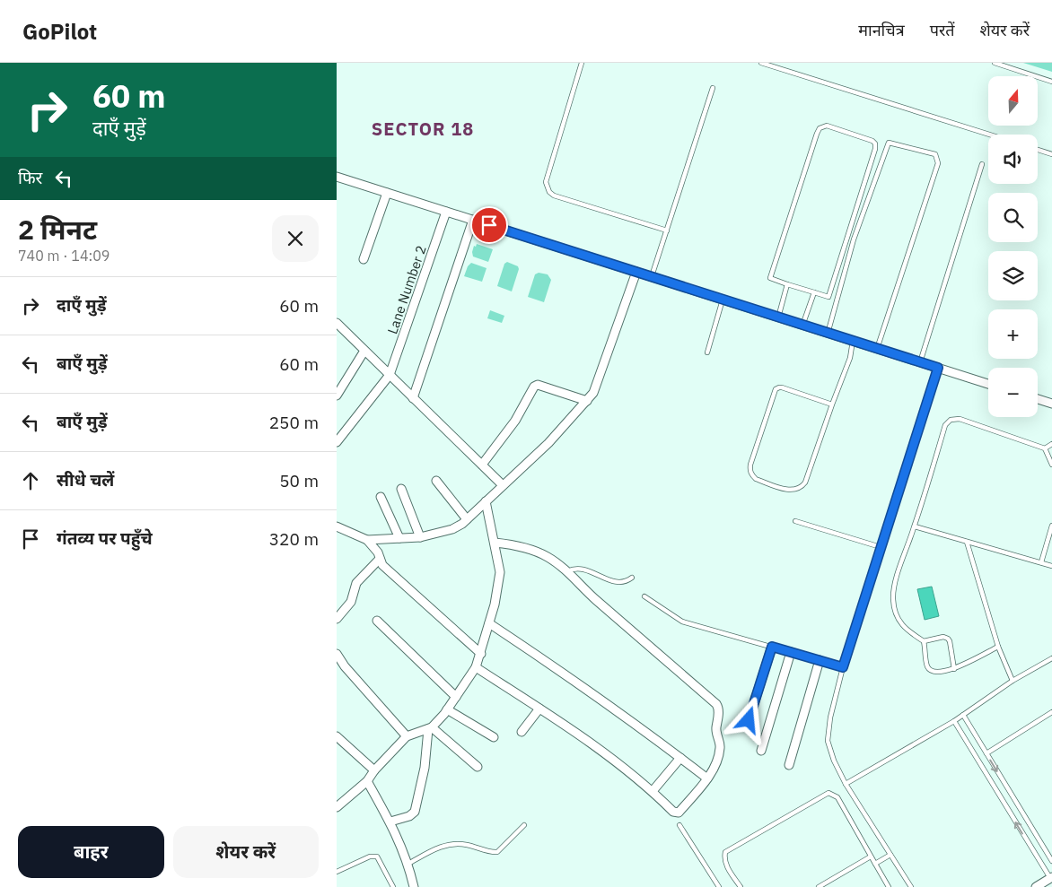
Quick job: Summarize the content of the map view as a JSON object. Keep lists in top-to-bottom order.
{
  "streets": {
    "street": ["Lane Number 2"]
  },
  "districts": ["SECTOR 18"],
  "north": "top",
  "page": {
    "header": "GoPilot",
    "nav": ["मानचित्र", "परतें", "शेयर करें"],
    "turn": ["60 m", "दाएँ मुड़ें"],
    "map_buttons": ["+", "−"],
    "then": "फिर",
    "heading": ["2 मिनट", "740 m · 14:09"],
    "list": [
      {
        "name": "दाएँ मुड़ें",
        "value": "60 m"
      },
      {
        "name": "बाएँ मुड़ें",
        "value": "60 m"
      },
      {
        "name": "बाएँ मुड़ें",
        "value": "250 m"
      },
      {
        "name": "सीधे चलें",
        "value": "50 m"
      },
      {
        "name": "गंतव्य पर पहुँचे",
        "value": "320 m"
      }
    ],
    "buttons": ["बाहर", "शेयर करें"]
  }
}
